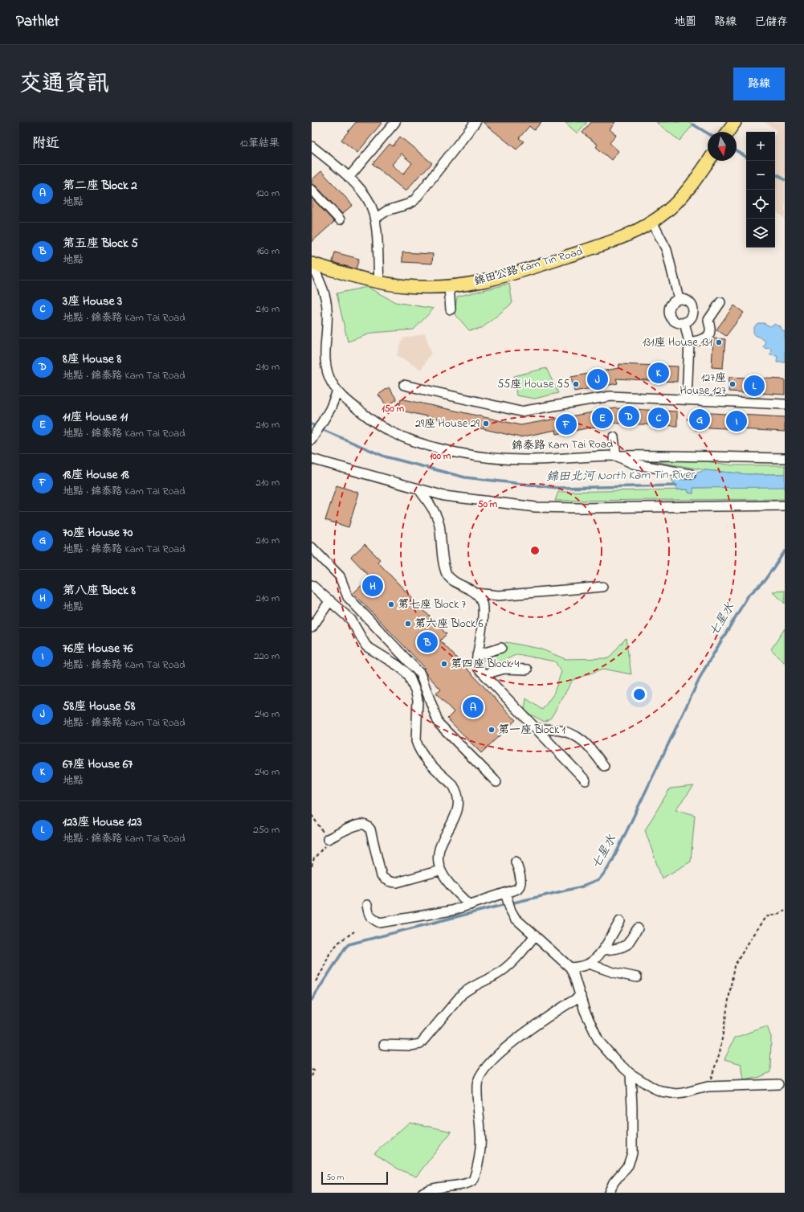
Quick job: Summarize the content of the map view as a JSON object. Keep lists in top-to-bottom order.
{
  "streets": {
    "main road": ["錦田公路 Kam Tin Road"],
    "street": ["錦泰路 Kam Tai Road"]
  },
  "crossings": [
    ["錦田公路 Kam Tin Road", "錦泰路 Kam Tai Road"]
  ],
  "water": ["錦田北河 North Kam Tin River", "七星水"],
  "places": [
    "131座 House 131",
    "55座 House 55",
    "127座 House 127",
    "29座 House 29",
    "第七座 Block 7",
    "第六座 Block 6",
    "第四座 Block 4",
    "第一座 Block 1"
  ],
  "scale_bar": "50 m",
  "north": "bottom",
  "page": {
    "header": "Pathlet",
    "nav": ["地圖", "路線", "已儲存"],
    "title": "交通資訊",
    "buttons": "路線",
    "heading": ["附近", "12筆結果"],
    "map_buttons": ["+", "−"],
    "list": [
      {
        "mark": "A",
        "name": "第二座 Block 2",
        "note": "地點",
        "value": "120 m"
      },
      {
        "mark": "B",
        "name": "第五座 Block 5",
        "note": "地點",
        "value": "160 m"
      },
      {
        "mark": "C",
        "name": "3座 House 3",
        "note": "地點 · 錦泰路 Kam Tai Road",
        "value": "210 m"
      },
      {
        "mark": "D",
        "name": "8座 House 8",
        "note": "地點 · 錦泰路 Kam Tai Road",
        "value": "210 m"
      },
      {
        "mark": "E",
        "name": "11座 House 11",
        "note": "地點 · 錦泰路 Kam Tai Road",
        "value": "210 m"
      },
      {
        "mark": "F",
        "name": "18座 House 18",
        "note": "地點 · 錦泰路 Kam Tai Road",
        "value": "210 m"
      },
      {
        "mark": "G",
        "name": "70座 House 70",
        "note": "地點 · 錦泰路 Kam Tai Road",
        "value": "210 m"
      },
      {
        "mark": "H",
        "name": "第八座 Block 8",
        "note": "地點",
        "value": "210 m"
      },
      {
        "mark": "I",
        "name": "76座 House 76",
        "note": "地點 · 錦泰路 Kam Tai Road",
        "value": "220 m"
      },
      {
        "mark": "J",
        "name": "58座 House 58",
        "note": "地點 · 錦泰路 Kam Tai Road",
        "value": "240 m"
      },
      {
        "mark": "K",
        "name": "67座 House 67",
        "note": "地點",
        "value": "240 m"
      },
      {
        "mark": "L",
        "name": "123座 House 123",
        "note": "地點 · 錦泰路 Kam Tai Road",
        "value": "250 m"
      }
    ],
    "pins": [
      "K",
      "J",
      "L",
      "D",
      "C",
      "E",
      "G",
      "I",
      "F",
      "H",
      "B",
      "A"
    ],
    "scale": "50 m"
  },
  "rings": ["150 m", "100 m", "50 m"]
}
